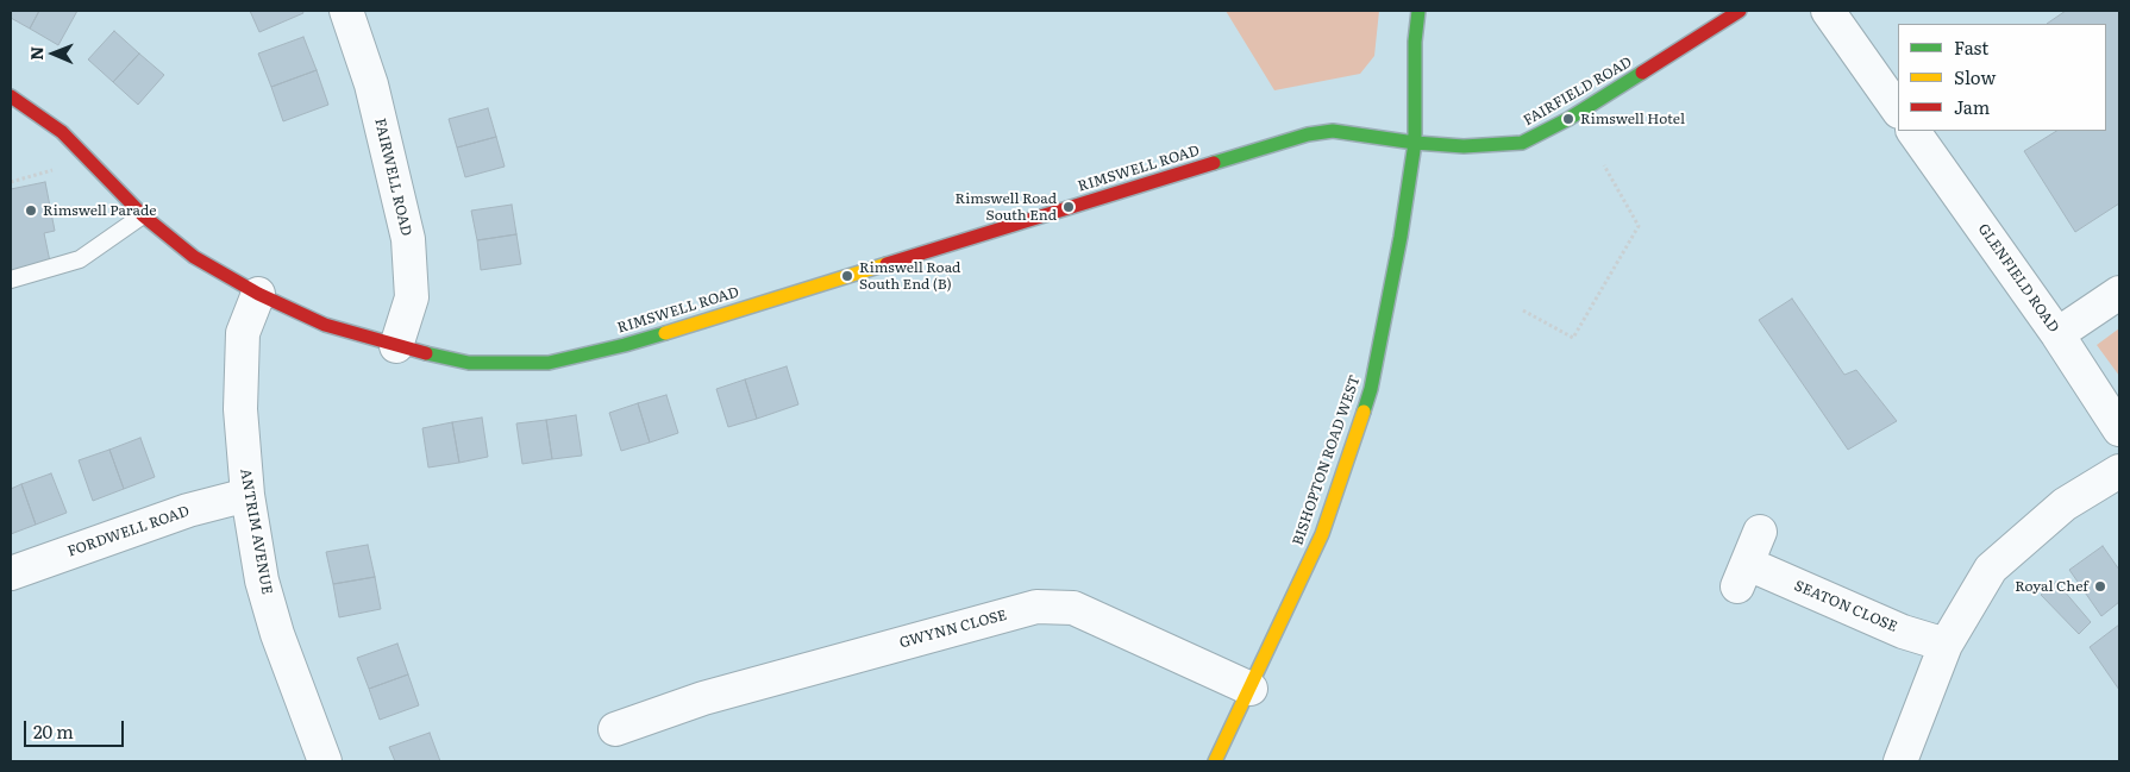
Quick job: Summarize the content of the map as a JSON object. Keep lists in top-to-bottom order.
{
  "streets": {
    "street": [
      "FAIRFIELD ROAD",
      "RIMSWELL ROAD",
      "FAIRWELL ROAD",
      "GLENFIELD ROAD",
      "BISHOPTON ROAD WEST",
      "FORDWELL ROAD",
      "ANTRIM AVENUE",
      "SEATON CLOSE",
      "GWYNN CLOSE"
    ]
  },
  "crossings": [
    ["FAIRFIELD ROAD", "RIMSWELL ROAD"],
    ["FAIRFIELD ROAD", "BISHOPTON ROAD WEST"],
    ["RIMSWELL ROAD", "FAIRWELL ROAD"],
    ["RIMSWELL ROAD", "BISHOPTON ROAD WEST"],
    ["RIMSWELL ROAD", "ANTRIM AVENUE"],
    ["BISHOPTON ROAD WEST", "GWYNN CLOSE"],
    ["FORDWELL ROAD", "ANTRIM AVENUE"]
  ],
  "places": [
    "Rimswell Hotel",
    "Rimswell Road South End",
    "Rimswell Parade",
    "Rimswell Road South End (B)",
    "Royal Chef"
  ],
  "legend": ["Fast", "Slow", "Jam"],
  "scale_bar": "20 m",
  "north": "left"
}
